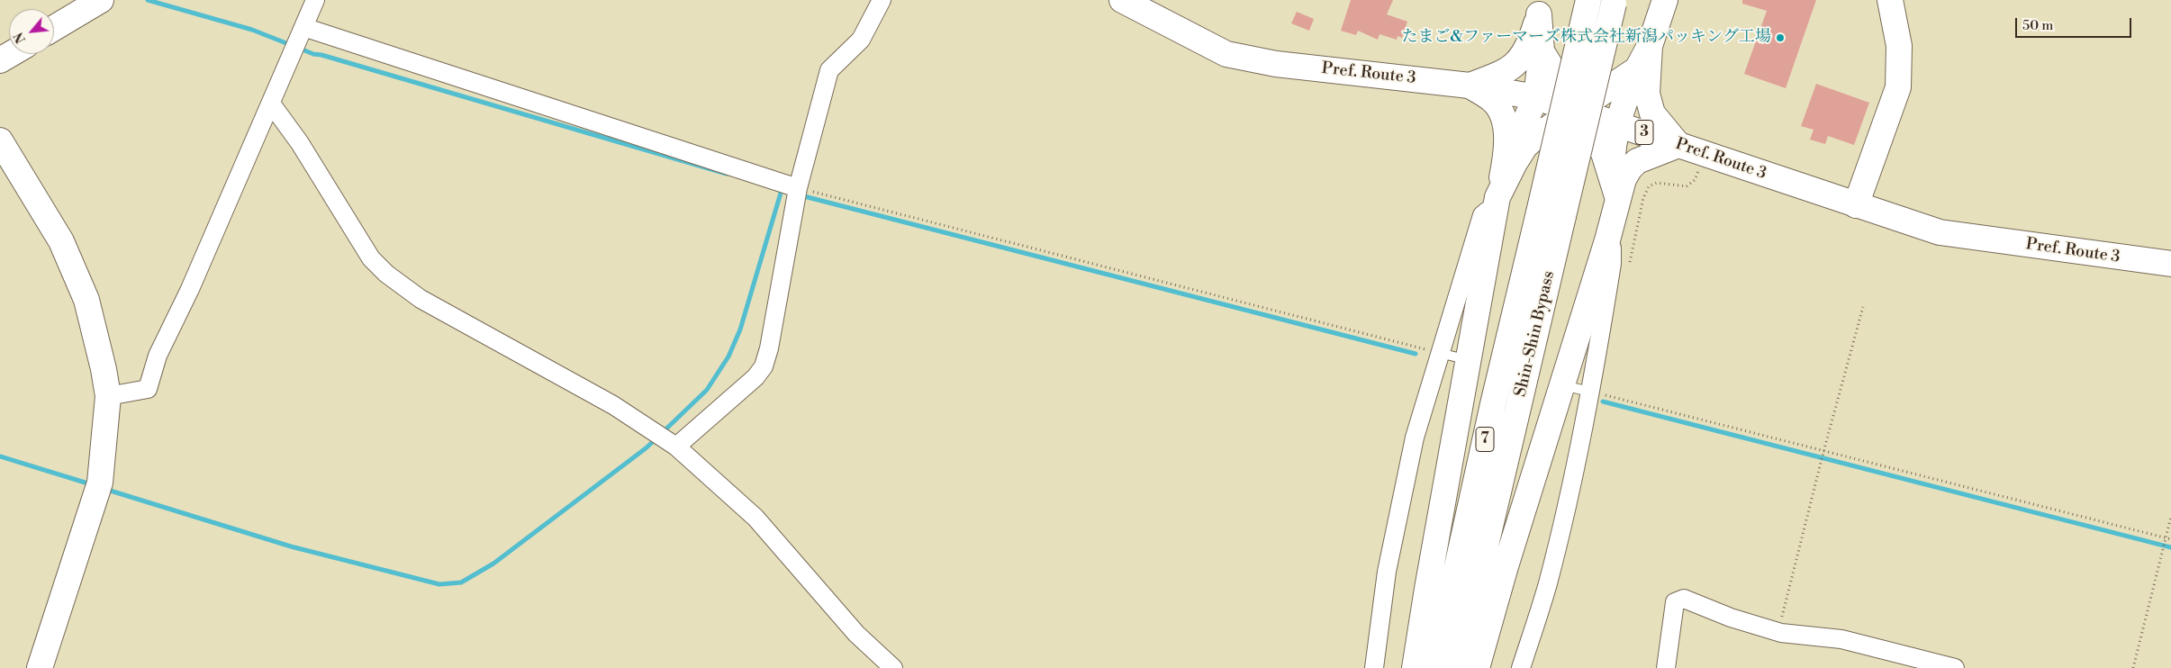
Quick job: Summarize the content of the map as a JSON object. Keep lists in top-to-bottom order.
{
  "streets": {
    "main road": [
      "Pref. Route 3",
      "3",
      "Shin-Shin Bypass",
      "7"
    ]
  },
  "places": ["たまご&ファーマーズ株式会社新潟パッキング工場"],
  "scale_bar": "50 m",
  "north": "bottom left"
}
